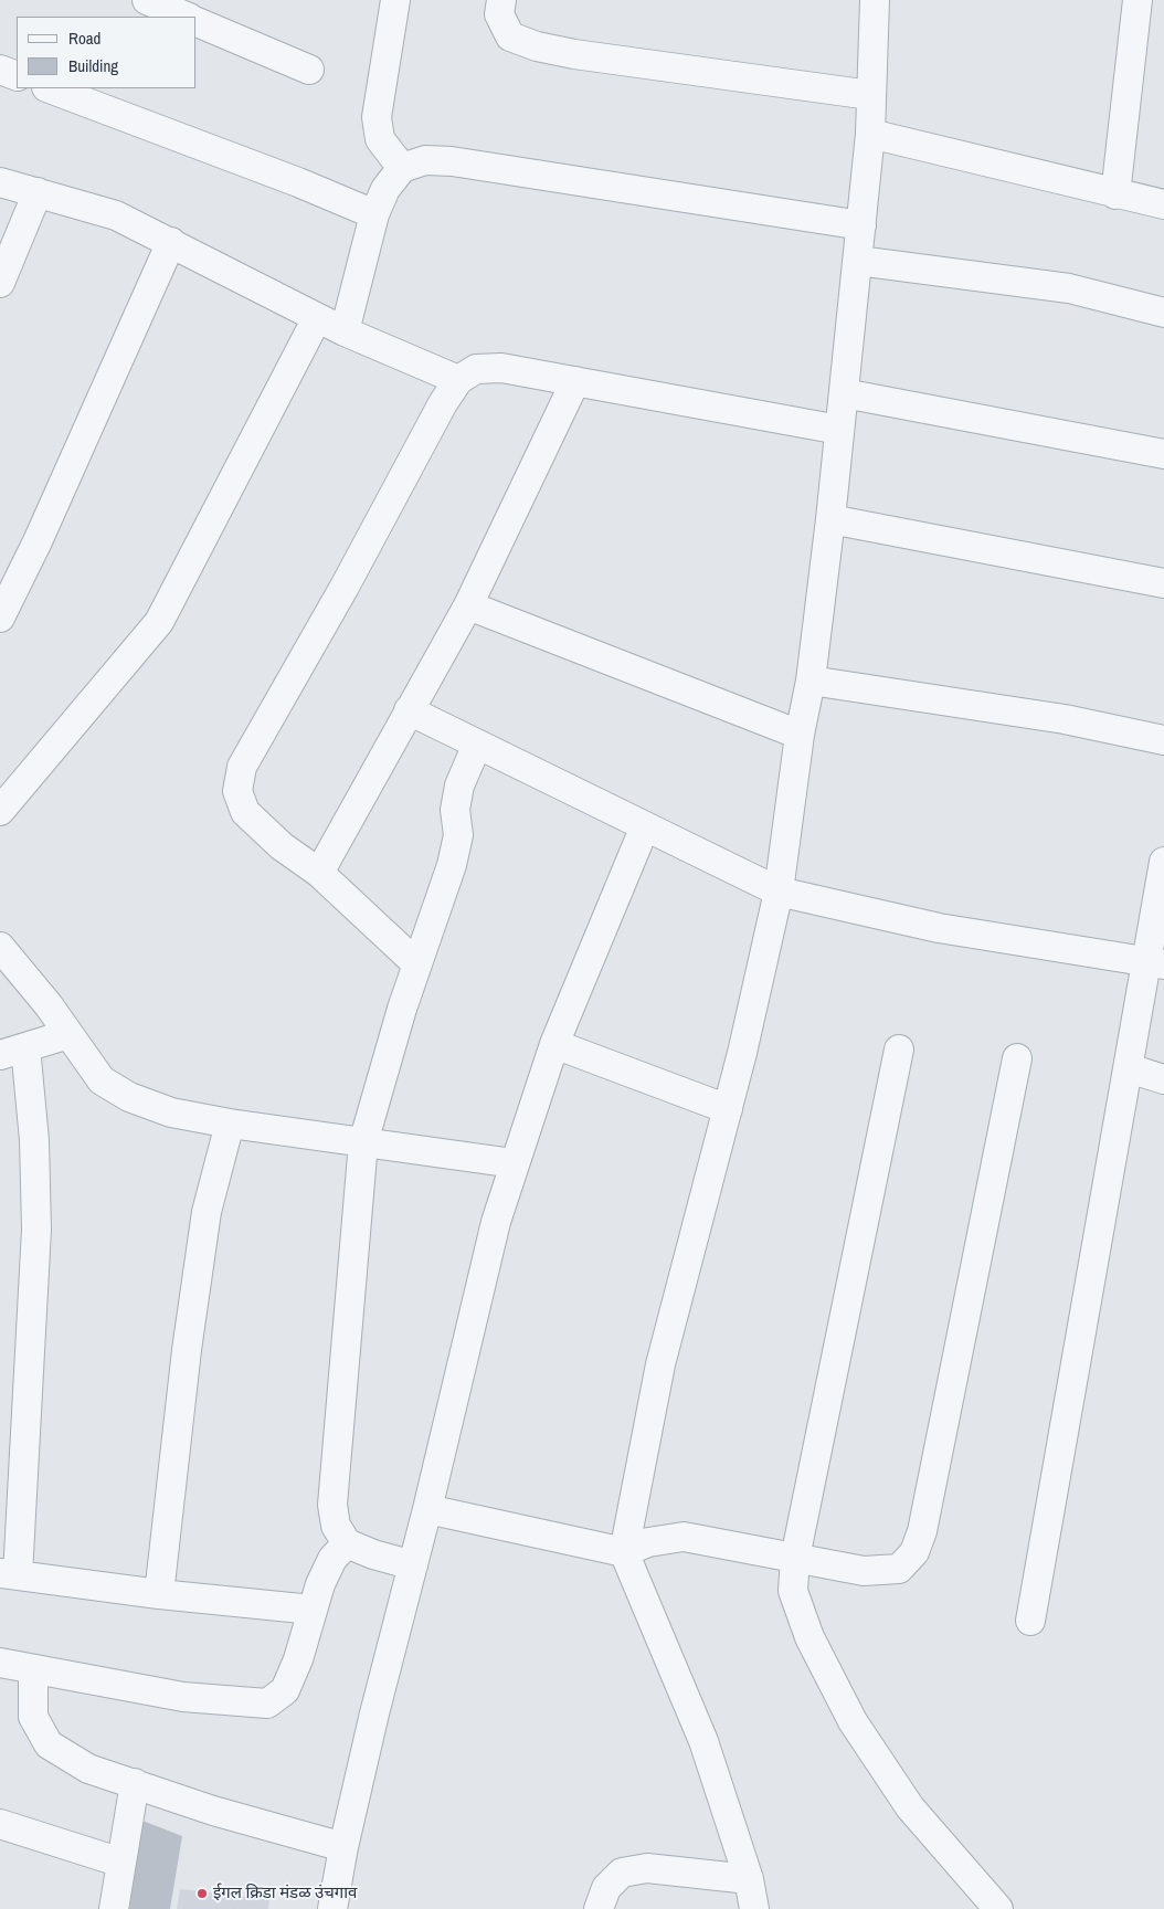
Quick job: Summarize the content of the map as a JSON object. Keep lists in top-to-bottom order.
{
  "places": ["ईगल क्रिडा मंडळ उंचगाव"],
  "legend": ["Road", "Building"]
}
